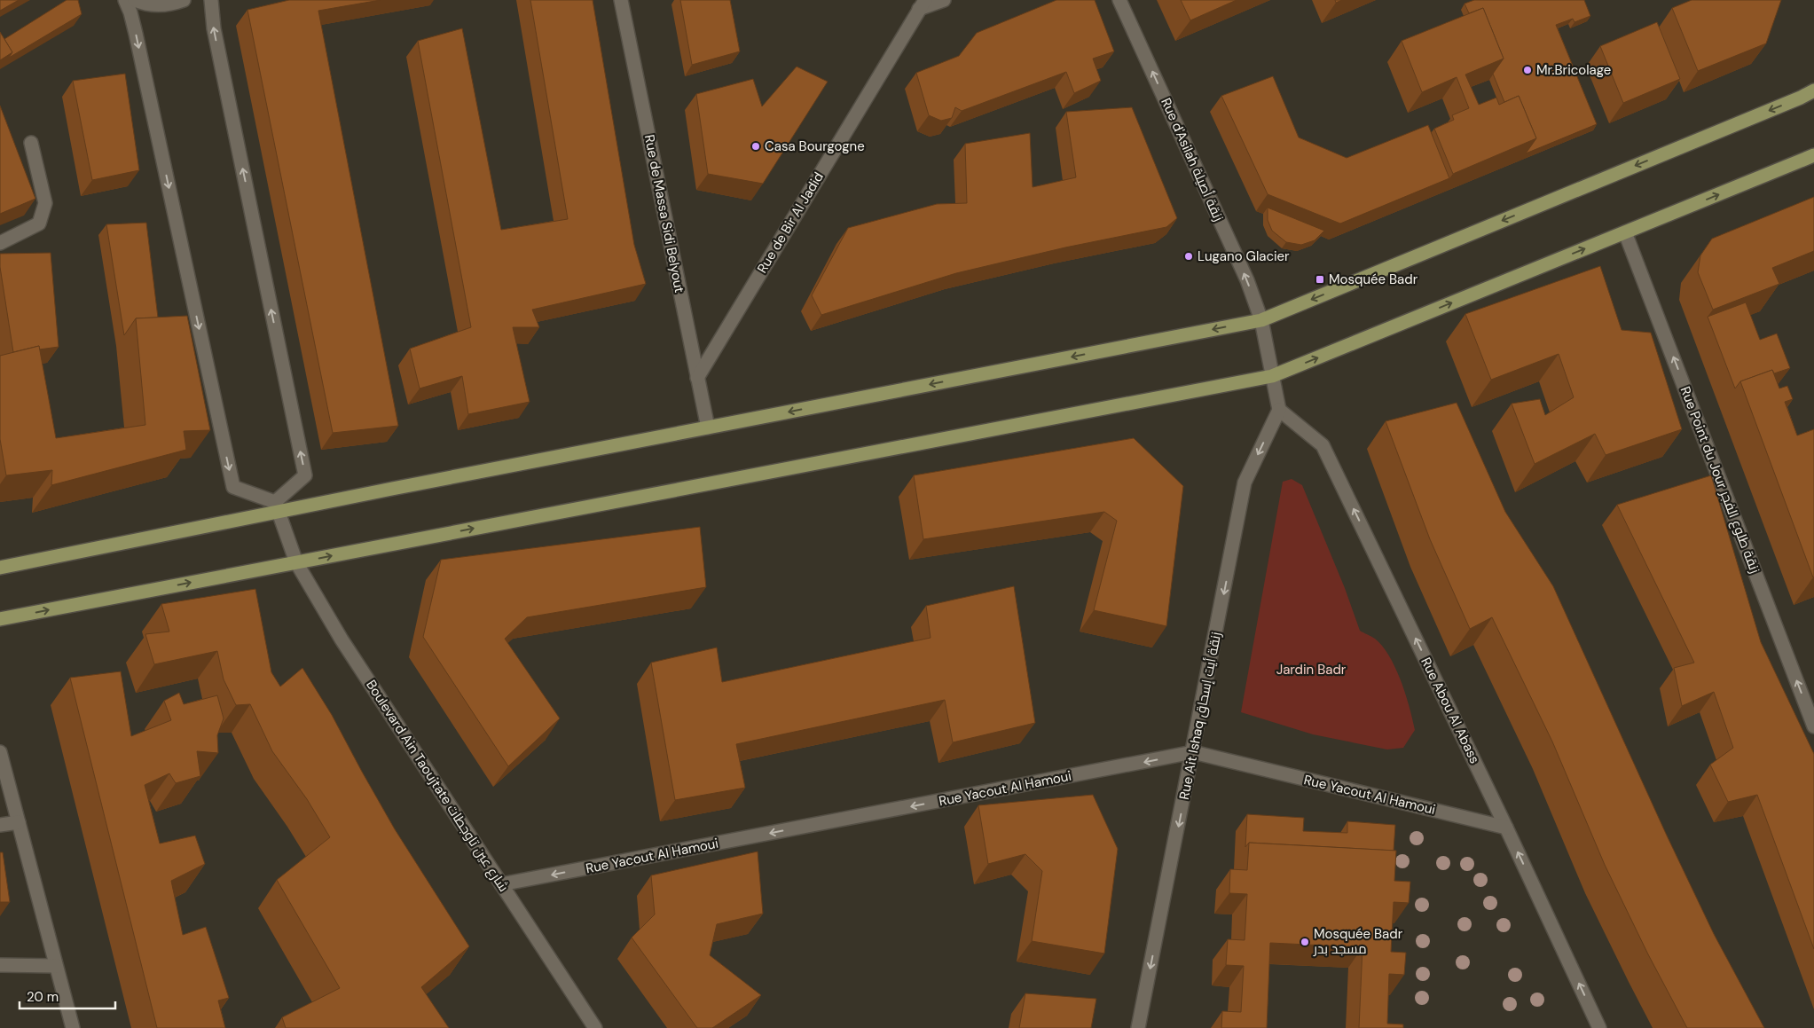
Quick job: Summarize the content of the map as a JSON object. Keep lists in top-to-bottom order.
{
  "streets": {
    "street": [
      "Rue d'Asilah زنقة أصيلة",
      "Rue de Massa Sidi Belyout",
      "Rue de Bir Al Jadid",
      "Rue Point du Jour زنقة طلوع الفجر",
      "Rue Abou Al Abass",
      "Rue Ait Ishaq زنقة أيت إسحاق",
      "Boulevard Ain Taoujtate شارع عين تاوجطات",
      "Rue Yacout Al Hamoui"
    ]
  },
  "crossings": [
    ["Rue d'Asilah زنقة أصيلة", "Rue Abou Al Abass"],
    ["Rue d'Asilah زنقة أصيلة", "Rue Ait Ishaq زنقة أيت إسحاق"],
    ["Rue de Massa Sidi Belyout", "Rue de Bir Al Jadid"],
    ["Rue Abou Al Abass", "Rue Ait Ishaq زنقة أيت إسحاق"],
    ["Rue Abou Al Abass", "Rue Yacout Al Hamoui"],
    ["Rue Ait Ishaq زنقة أيت إسحاق", "Rue Yacout Al Hamoui"],
    ["Boulevard Ain Taoujtate شارع عين تاوجطات", "Rue Yacout Al Hamoui"]
  ],
  "one_way": [
    "Rue d'Asilah زنقة أصيلة",
    "Rue Point du Jour زنقة طلوع الفجر",
    "Rue Abou Al Abass",
    "Rue Ait Ishaq زنقة أيت إسحاق",
    "Rue Yacout Al Hamoui"
  ],
  "parks": ["Jardin Badr"],
  "places": {
    "other": [
      "Mr.Bricolage",
      "Casa Bourgogne",
      "Lugano Glacier",
      "Mosquée Badr مسجد بدر"
    ],
    "transit": ["Mosquée Badr"]
  },
  "scale_bar": "20 m"
}
